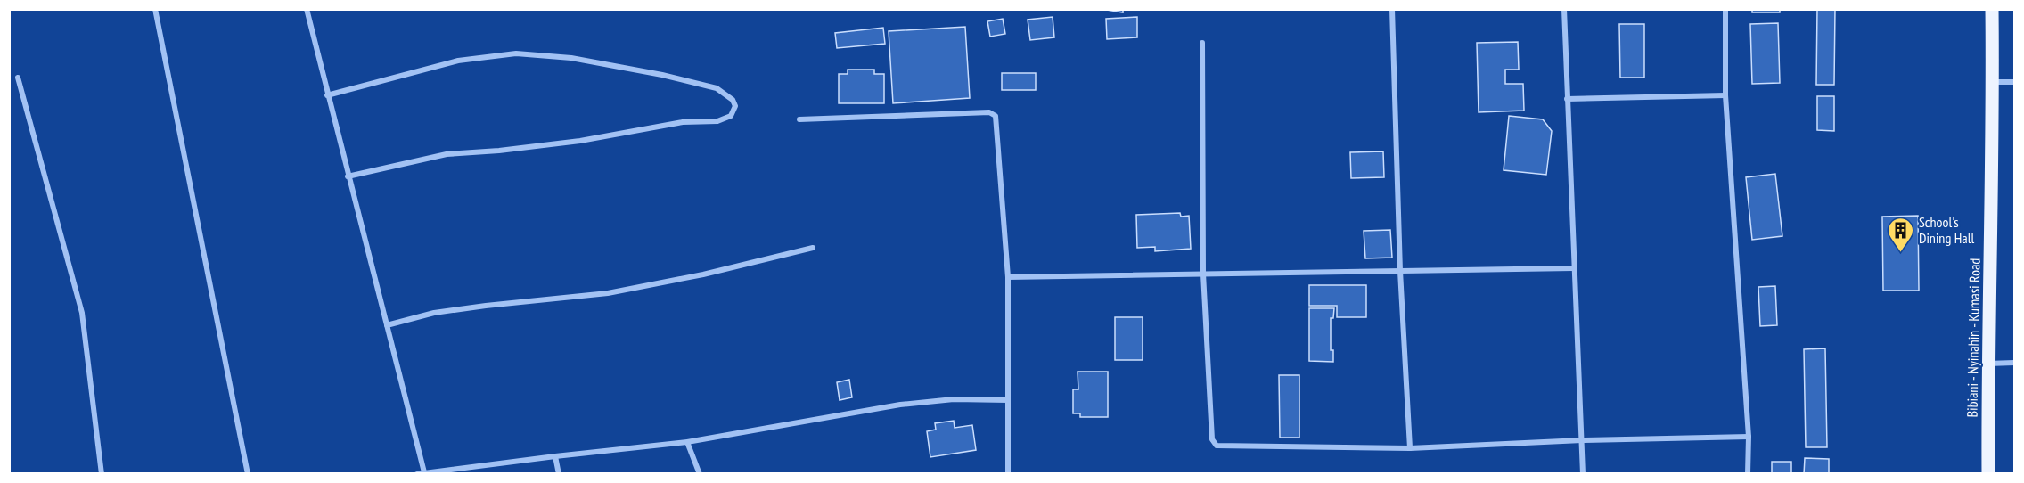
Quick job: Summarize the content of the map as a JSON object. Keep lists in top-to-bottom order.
{
  "streets": {
    "main road": ["Bibiani - Nyinahin - Kumasi Road"]
  },
  "places": {
    "building": ["School's Dining Hall"]
  }
}
